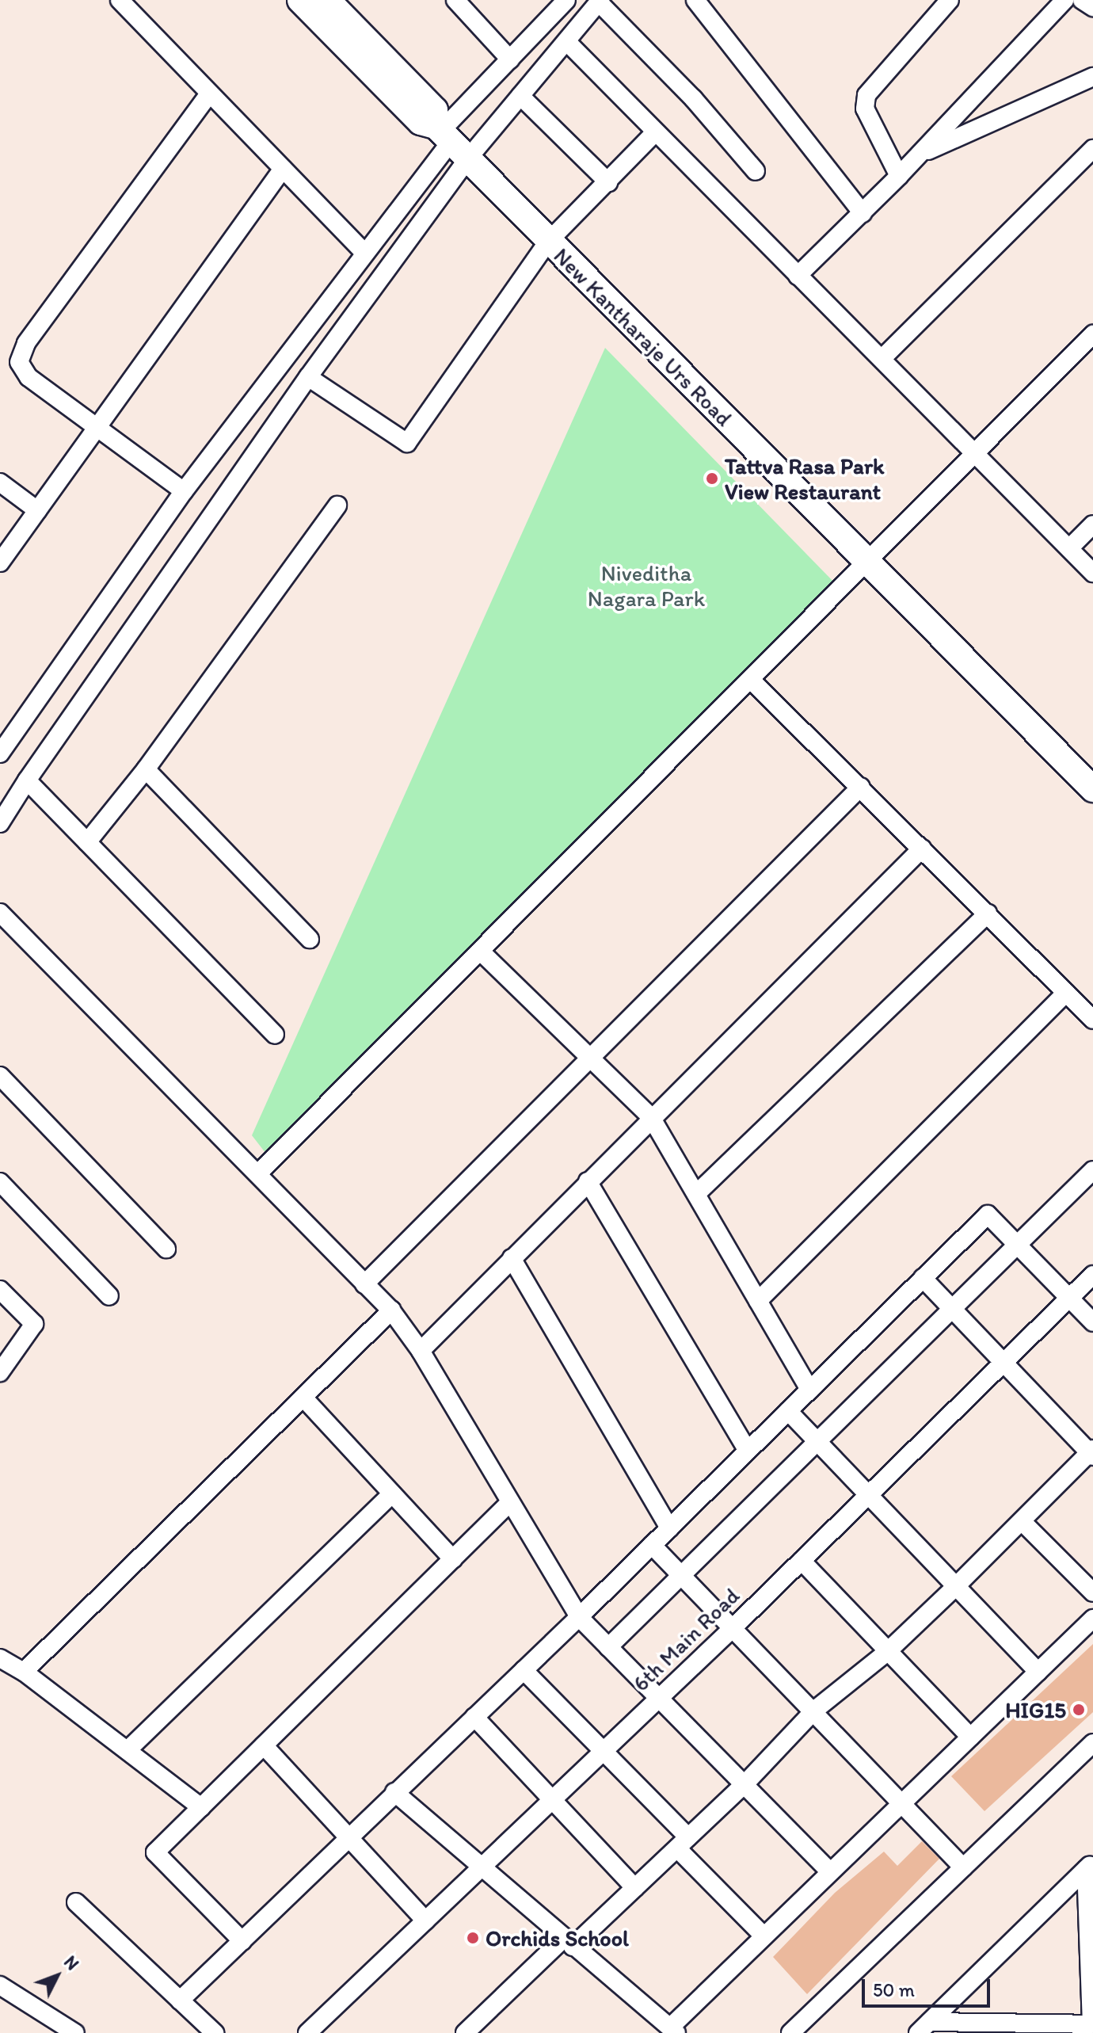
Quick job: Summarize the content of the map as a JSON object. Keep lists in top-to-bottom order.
{
  "streets": {
    "main road": ["New Kantharaje Urs Road"],
    "street": ["6th Main Road"]
  },
  "parks": ["Niveditha Nagara Park"],
  "places": ["Tattva Rasa Park View Restaurant", "HIG15", "Orchids School"],
  "scale_bar": "50 m",
  "north": "top right"
}
